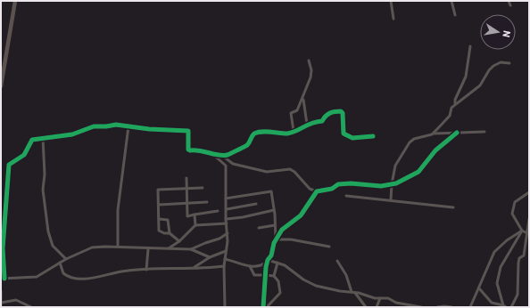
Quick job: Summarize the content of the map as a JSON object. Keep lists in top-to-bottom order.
{
  "north": "right"
}
